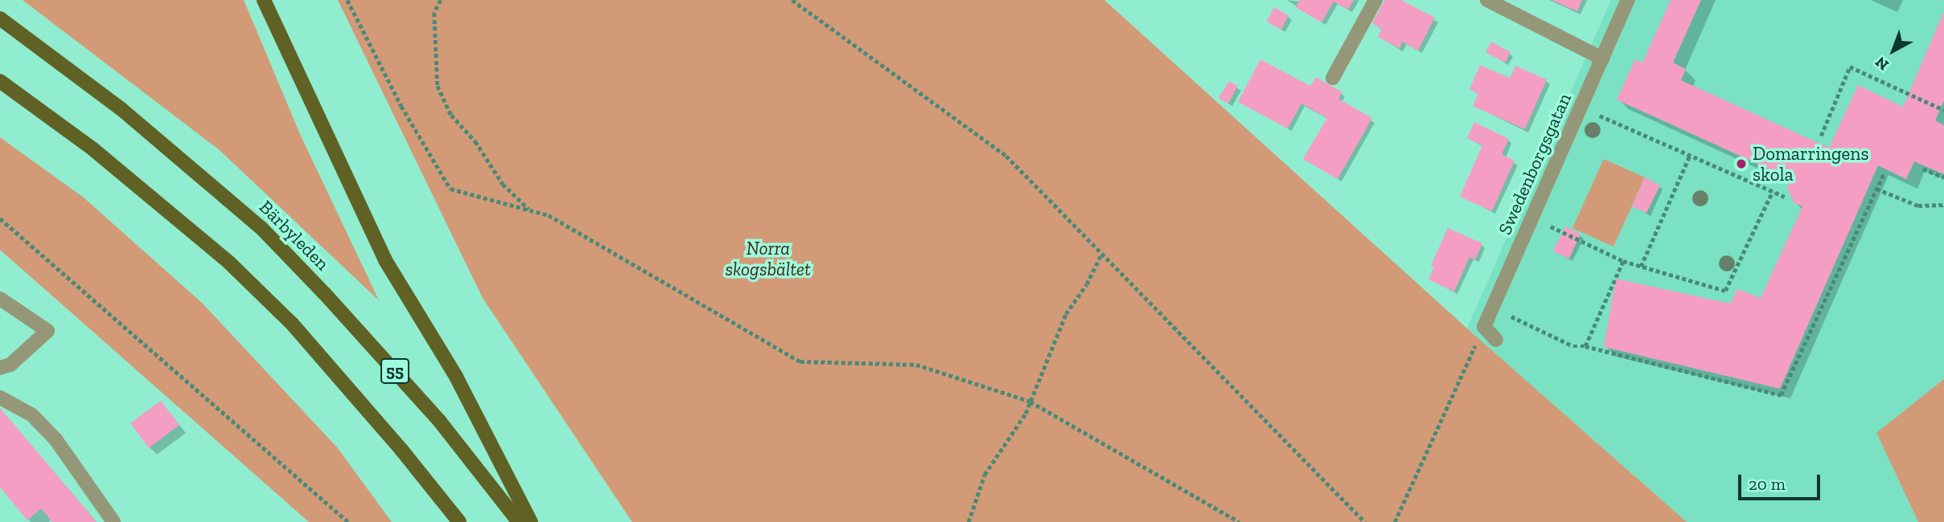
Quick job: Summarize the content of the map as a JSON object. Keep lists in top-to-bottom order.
{
  "streets": {
    "main road": ["Bärbyleden", "55"],
    "street": ["Swedenborgsgatan"]
  },
  "parks": ["Norra skogsbältet"],
  "places": ["Domarringens skola"],
  "scale_bar": "20 m",
  "north": "bottom left"
}
